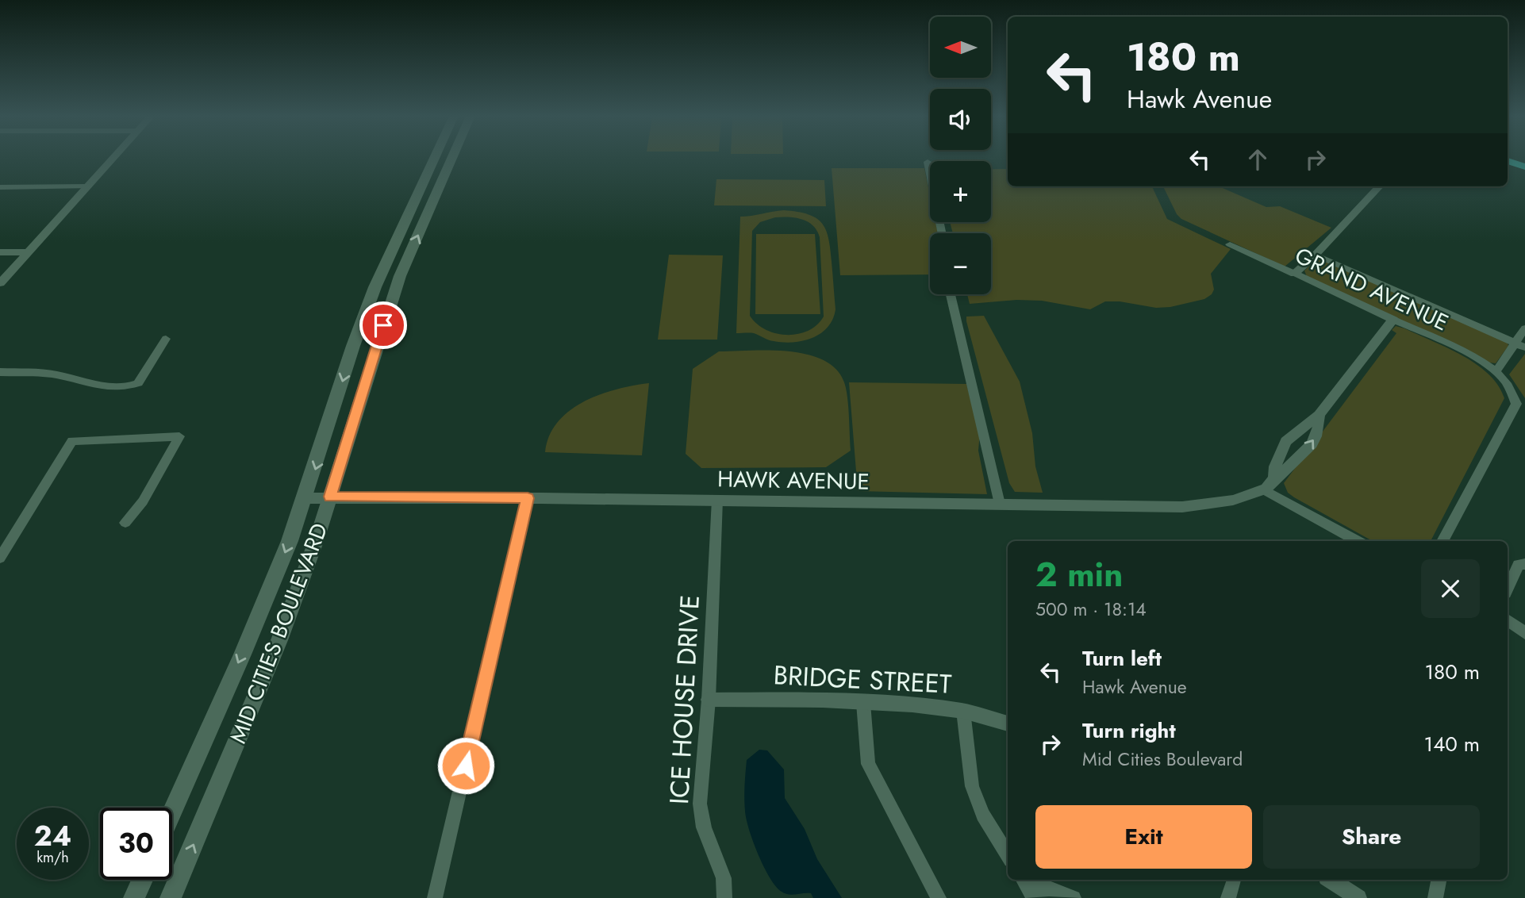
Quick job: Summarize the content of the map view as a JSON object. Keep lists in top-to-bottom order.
{
  "streets": {
    "main road": ["MID CITIES BOULEVARD"],
    "street": [
      "GRAND AVENUE",
      "HAWK AVENUE",
      "BRIDGE STREET",
      "ICE HOUSE DRIVE"
    ]
  },
  "crossings": [
    ["HAWK AVENUE", "MID CITIES BOULEVARD"],
    ["HAWK AVENUE", "ICE HOUSE DRIVE"],
    ["BRIDGE STREET", "ICE HOUSE DRIVE"]
  ],
  "north": "left",
  "page": {
    "map_buttons": ["+", "−"],
    "turn": ["180 m", "Hawk Avenue"],
    "heading": ["2 min", "500 m · 18:14"],
    "list": [
      {
        "name": "Turn left",
        "note": "Hawk Avenue",
        "value": "180 m"
      },
      {
        "name": "Turn right",
        "note": "Mid Cities Boulevard",
        "value": "140 m"
      }
    ],
    "buttons": ["Exit", "Share"],
    "speed": "24 km/h",
    "limit": "30"
  }
}
